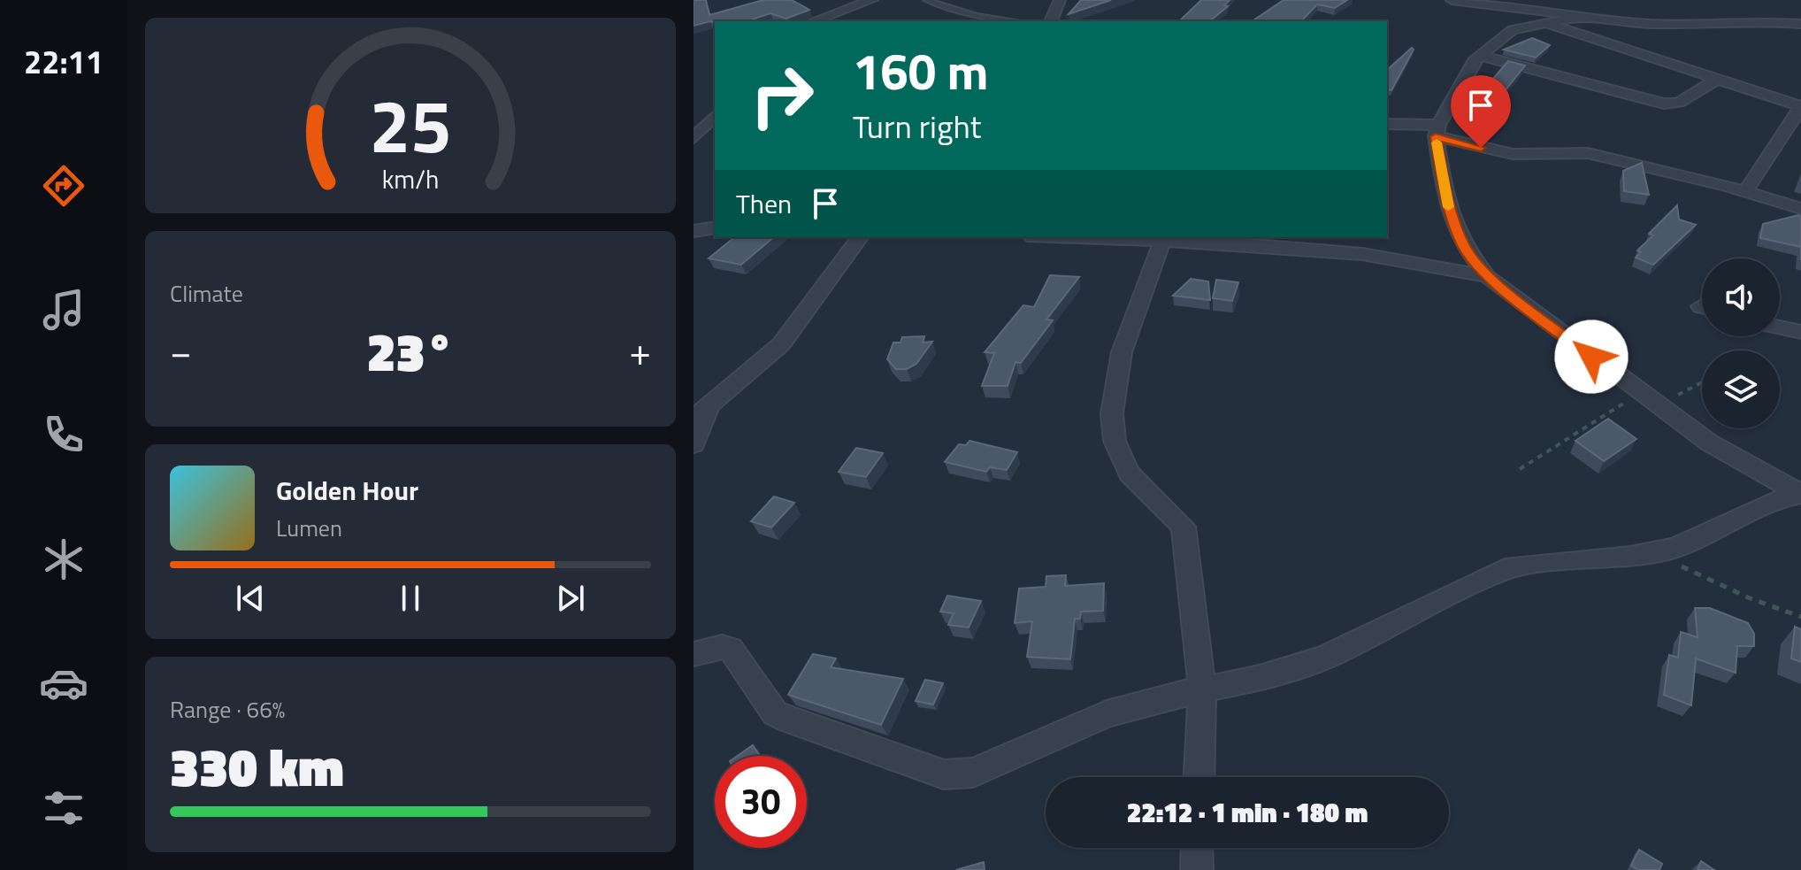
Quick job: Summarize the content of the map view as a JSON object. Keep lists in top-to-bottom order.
{
  "page": {
    "tabs": "22:11",
    "turn": ["160 m", "Turn right"],
    "then": "Then",
    "tile": [
      "Climate",
      ["Range · 66%", "330 km"]
    ],
    "heat": ["−", "23°", "+"],
    "song": ["Golden Hour", "Lumen"],
    "limit": "30",
    "trip": "22:12 · 1 min · 180 m",
    "gauge": ["25", "km/h"]
  }
}
